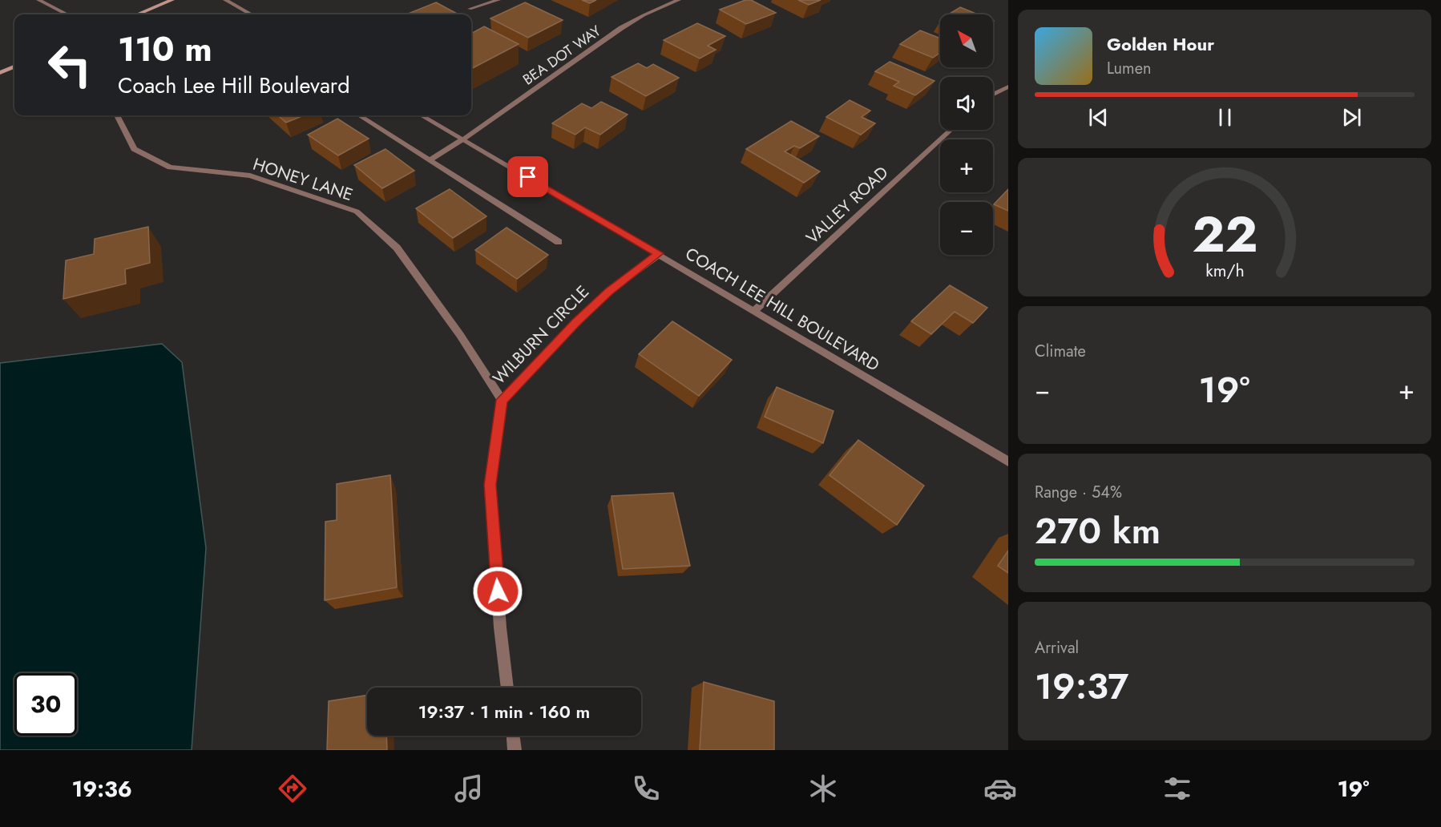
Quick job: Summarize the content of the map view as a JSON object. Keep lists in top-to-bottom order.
{
  "streets": {
    "street": [
      "BEA DOT WAY",
      "HONEY LANE",
      "VALLEY ROAD",
      "COACH LEE HILL BOULEVARD",
      "WILBURN CIRCLE"
    ]
  },
  "crossings": [
    ["BEA DOT WAY", "COACH LEE HILL BOULEVARD"],
    ["HONEY LANE", "WILBURN CIRCLE"],
    ["VALLEY ROAD", "COACH LEE HILL BOULEVARD"],
    ["COACH LEE HILL BOULEVARD", "WILBURN CIRCLE"]
  ],
  "north": "top left",
  "page": {
    "map_buttons": ["+", "−"],
    "turn": ["110 m", "Coach Lee Hill Boulevard"],
    "song": ["Golden Hour", "Lumen"],
    "tile": [
      "Climate",
      ["Range · 54%", "270 km"],
      ["Arrival", "19:37"]
    ],
    "heat": ["−", "19°", "+"],
    "limit": "30",
    "trip": "19:37 · 1 min · 160 m",
    "tabs": ["19:36", "19°"],
    "gauge": ["22", "km/h"]
  }
}
